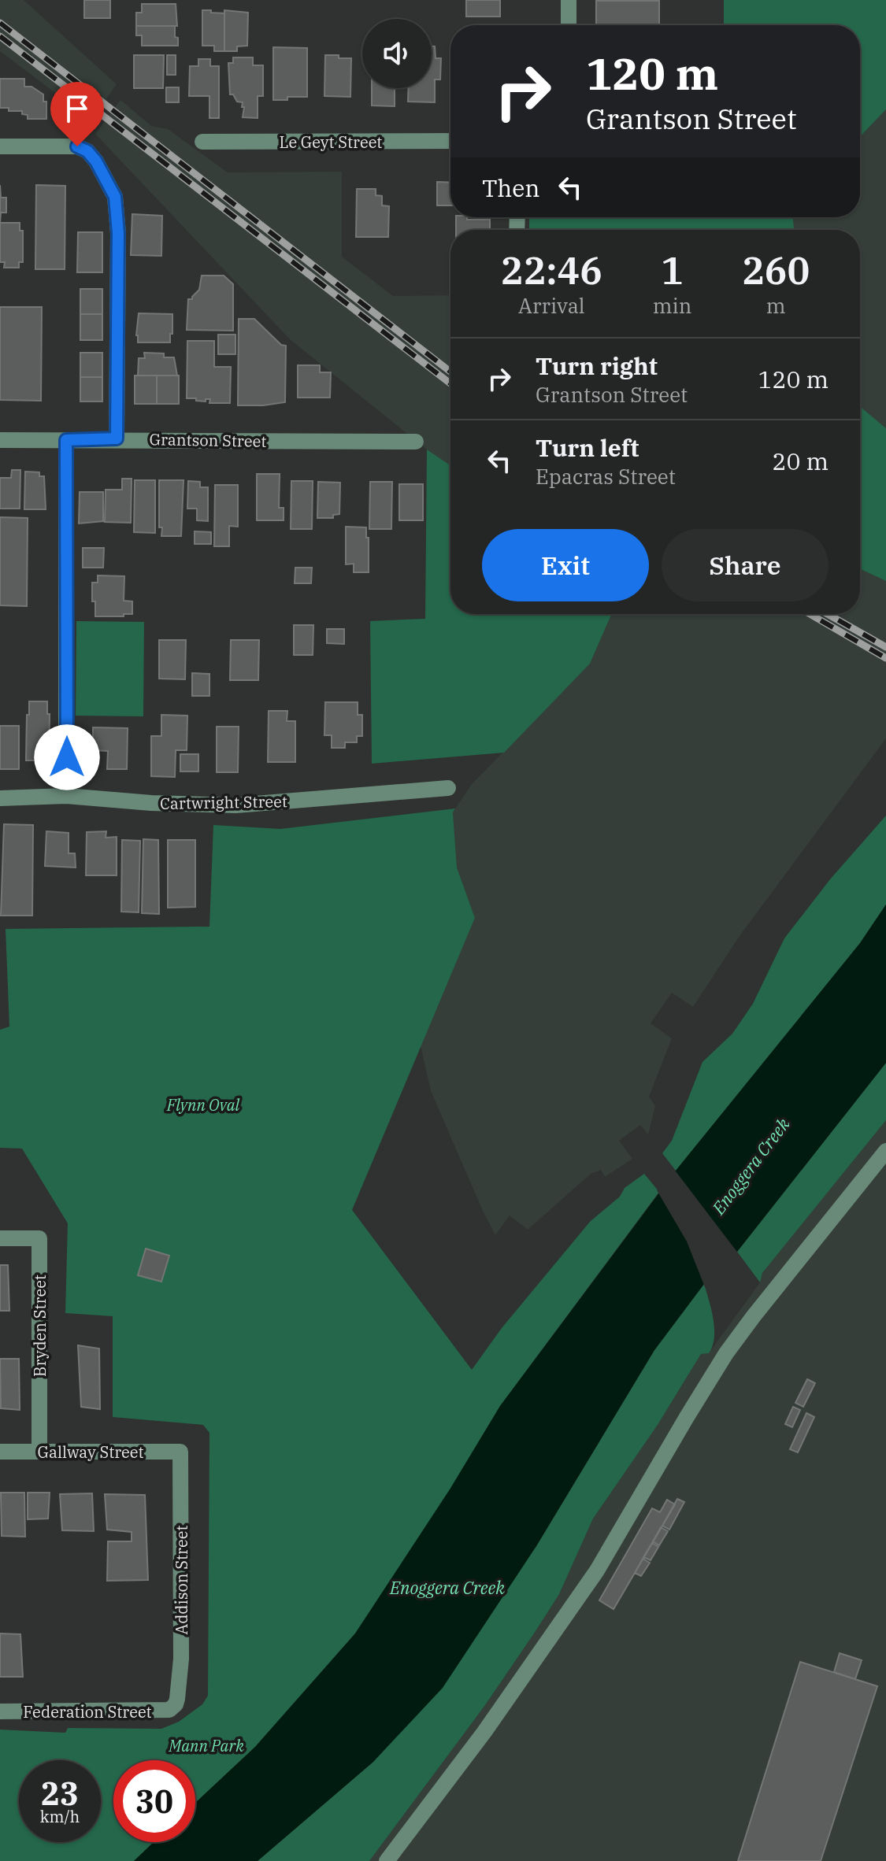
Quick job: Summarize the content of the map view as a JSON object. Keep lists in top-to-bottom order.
{
  "streets": {
    "street": [
      "Le Geyt Street",
      "Grantson Street",
      "Cartwright Street",
      "Bryden Street",
      "Gallway Street",
      "Addison Street",
      "Federation Street"
    ]
  },
  "crossings": [
    ["Bryden Street", "Gallway Street"],
    ["Gallway Street", "Addison Street"],
    ["Addison Street", "Federation Street"]
  ],
  "water": ["Enoggera Creek"],
  "parks": ["Flynn Oval", "Mann Park"],
  "page": {
    "turn": ["120 m", "Grantson Street"],
    "then": "Then",
    "eta": [
      "22:46",
      "Arrival",
      "1",
      "min",
      "260",
      "m"
    ],
    "list": [
      {
        "name": "Turn right",
        "note": "Grantson Street",
        "value": "120 m"
      },
      {
        "name": "Turn left",
        "note": "Epacras Street",
        "value": "20 m"
      }
    ],
    "buttons": ["Exit", "Share"],
    "speed": "23 km/h",
    "limit": "30"
  }
}
